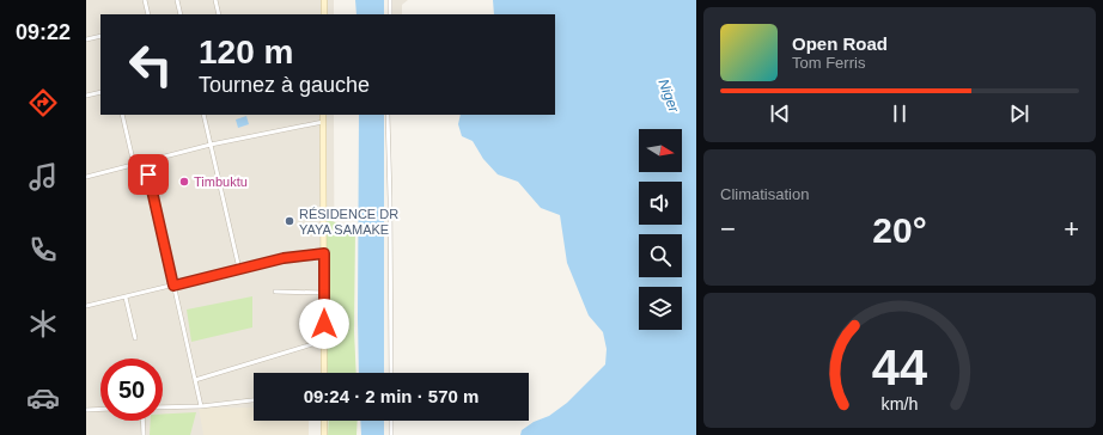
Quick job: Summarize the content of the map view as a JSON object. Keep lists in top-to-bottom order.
{
  "water": ["Niger"],
  "places": ["Timbuktu", "RÉSIDENCE DR YAYA SAMAKE"],
  "north": "right",
  "page": {
    "tabs": "09:22",
    "turn": ["120 m", "Tournez à gauche"],
    "song": ["Open Road", "Tom Ferris"],
    "tile": "Climatisation",
    "heat": ["−", "20°", "+"],
    "limit": "50",
    "trip": "09:24 · 2 min · 570 m",
    "gauge": ["44", "km/h"]
  }
}
